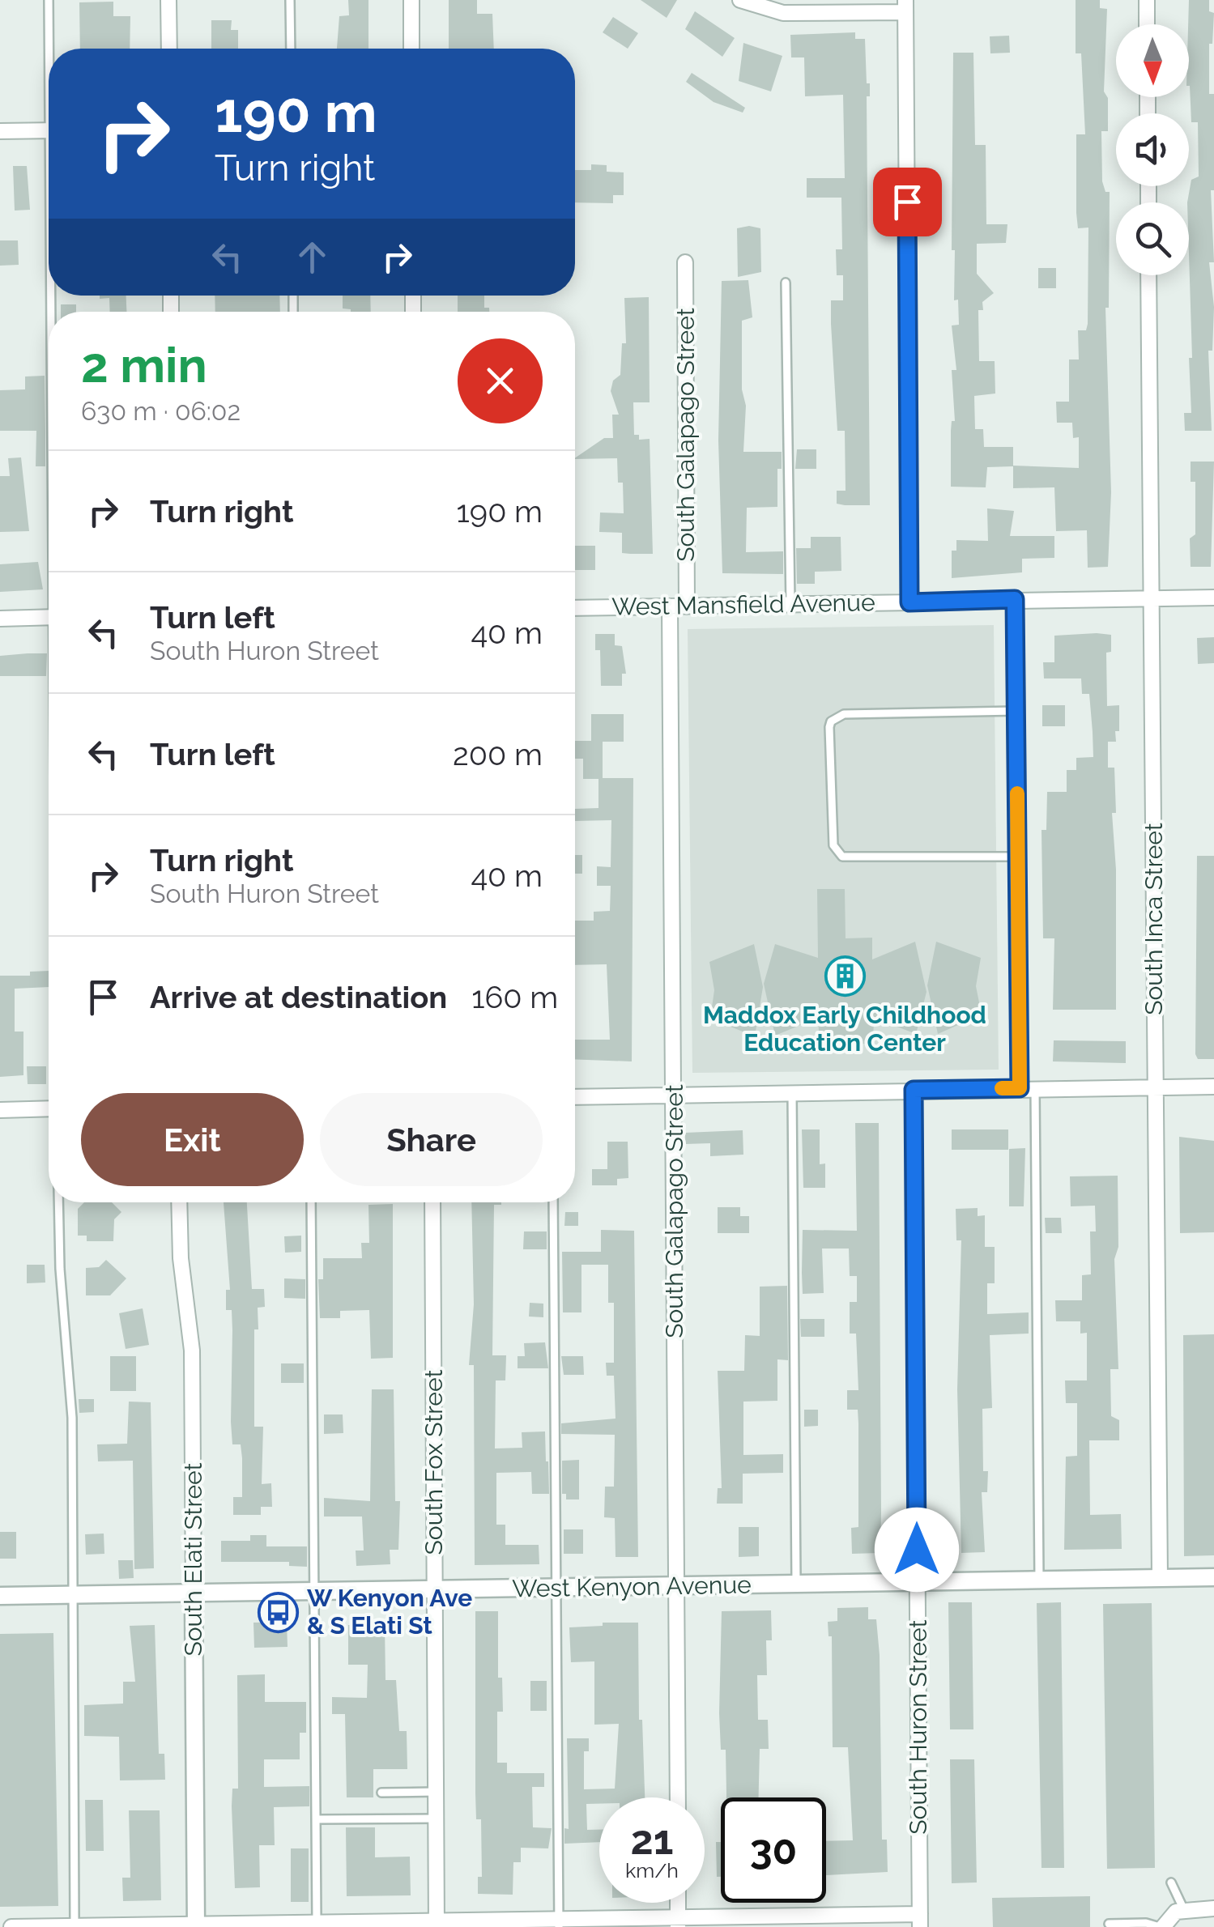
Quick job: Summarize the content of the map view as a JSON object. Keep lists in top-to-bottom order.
{
  "streets": {
    "street": [
      "South Galapago Street",
      "West Mansfield Avenue",
      "South Inca Street",
      "South Fox Street",
      "South Elati Street",
      "West Kenyon Avenue",
      "South Huron Street"
    ]
  },
  "crossings": [
    ["South Galapago Street", "West Mansfield Avenue"],
    ["South Galapago Street", "West Kenyon Avenue"],
    ["West Mansfield Avenue", "South Inca Street"],
    ["South Inca Street", "West Kenyon Avenue"],
    ["South Fox Street", "West Kenyon Avenue"],
    ["South Elati Street", "West Kenyon Avenue"],
    ["West Kenyon Avenue", "South Huron Street"]
  ],
  "places": {
    "building": ["Maddox Early Childhood Education Center"],
    "bus stop": ["W Kenyon Ave & S Elati St"]
  },
  "north": "bottom",
  "page": {
    "turn": ["190 m", "Turn right"],
    "heading": ["2 min", "630 m · 06:02"],
    "list": [
      {
        "name": "Turn right",
        "value": "190 m"
      },
      {
        "name": "Turn left",
        "note": "South Huron Street",
        "value": "40 m"
      },
      {
        "name": "Turn left",
        "value": "200 m"
      },
      {
        "name": "Turn right",
        "note": "South Huron Street",
        "value": "40 m"
      },
      {
        "name": "Arrive at destination",
        "value": "160 m"
      }
    ],
    "buttons": ["Exit", "Share"],
    "speed": "21 km/h",
    "limit": "30"
  }
}
